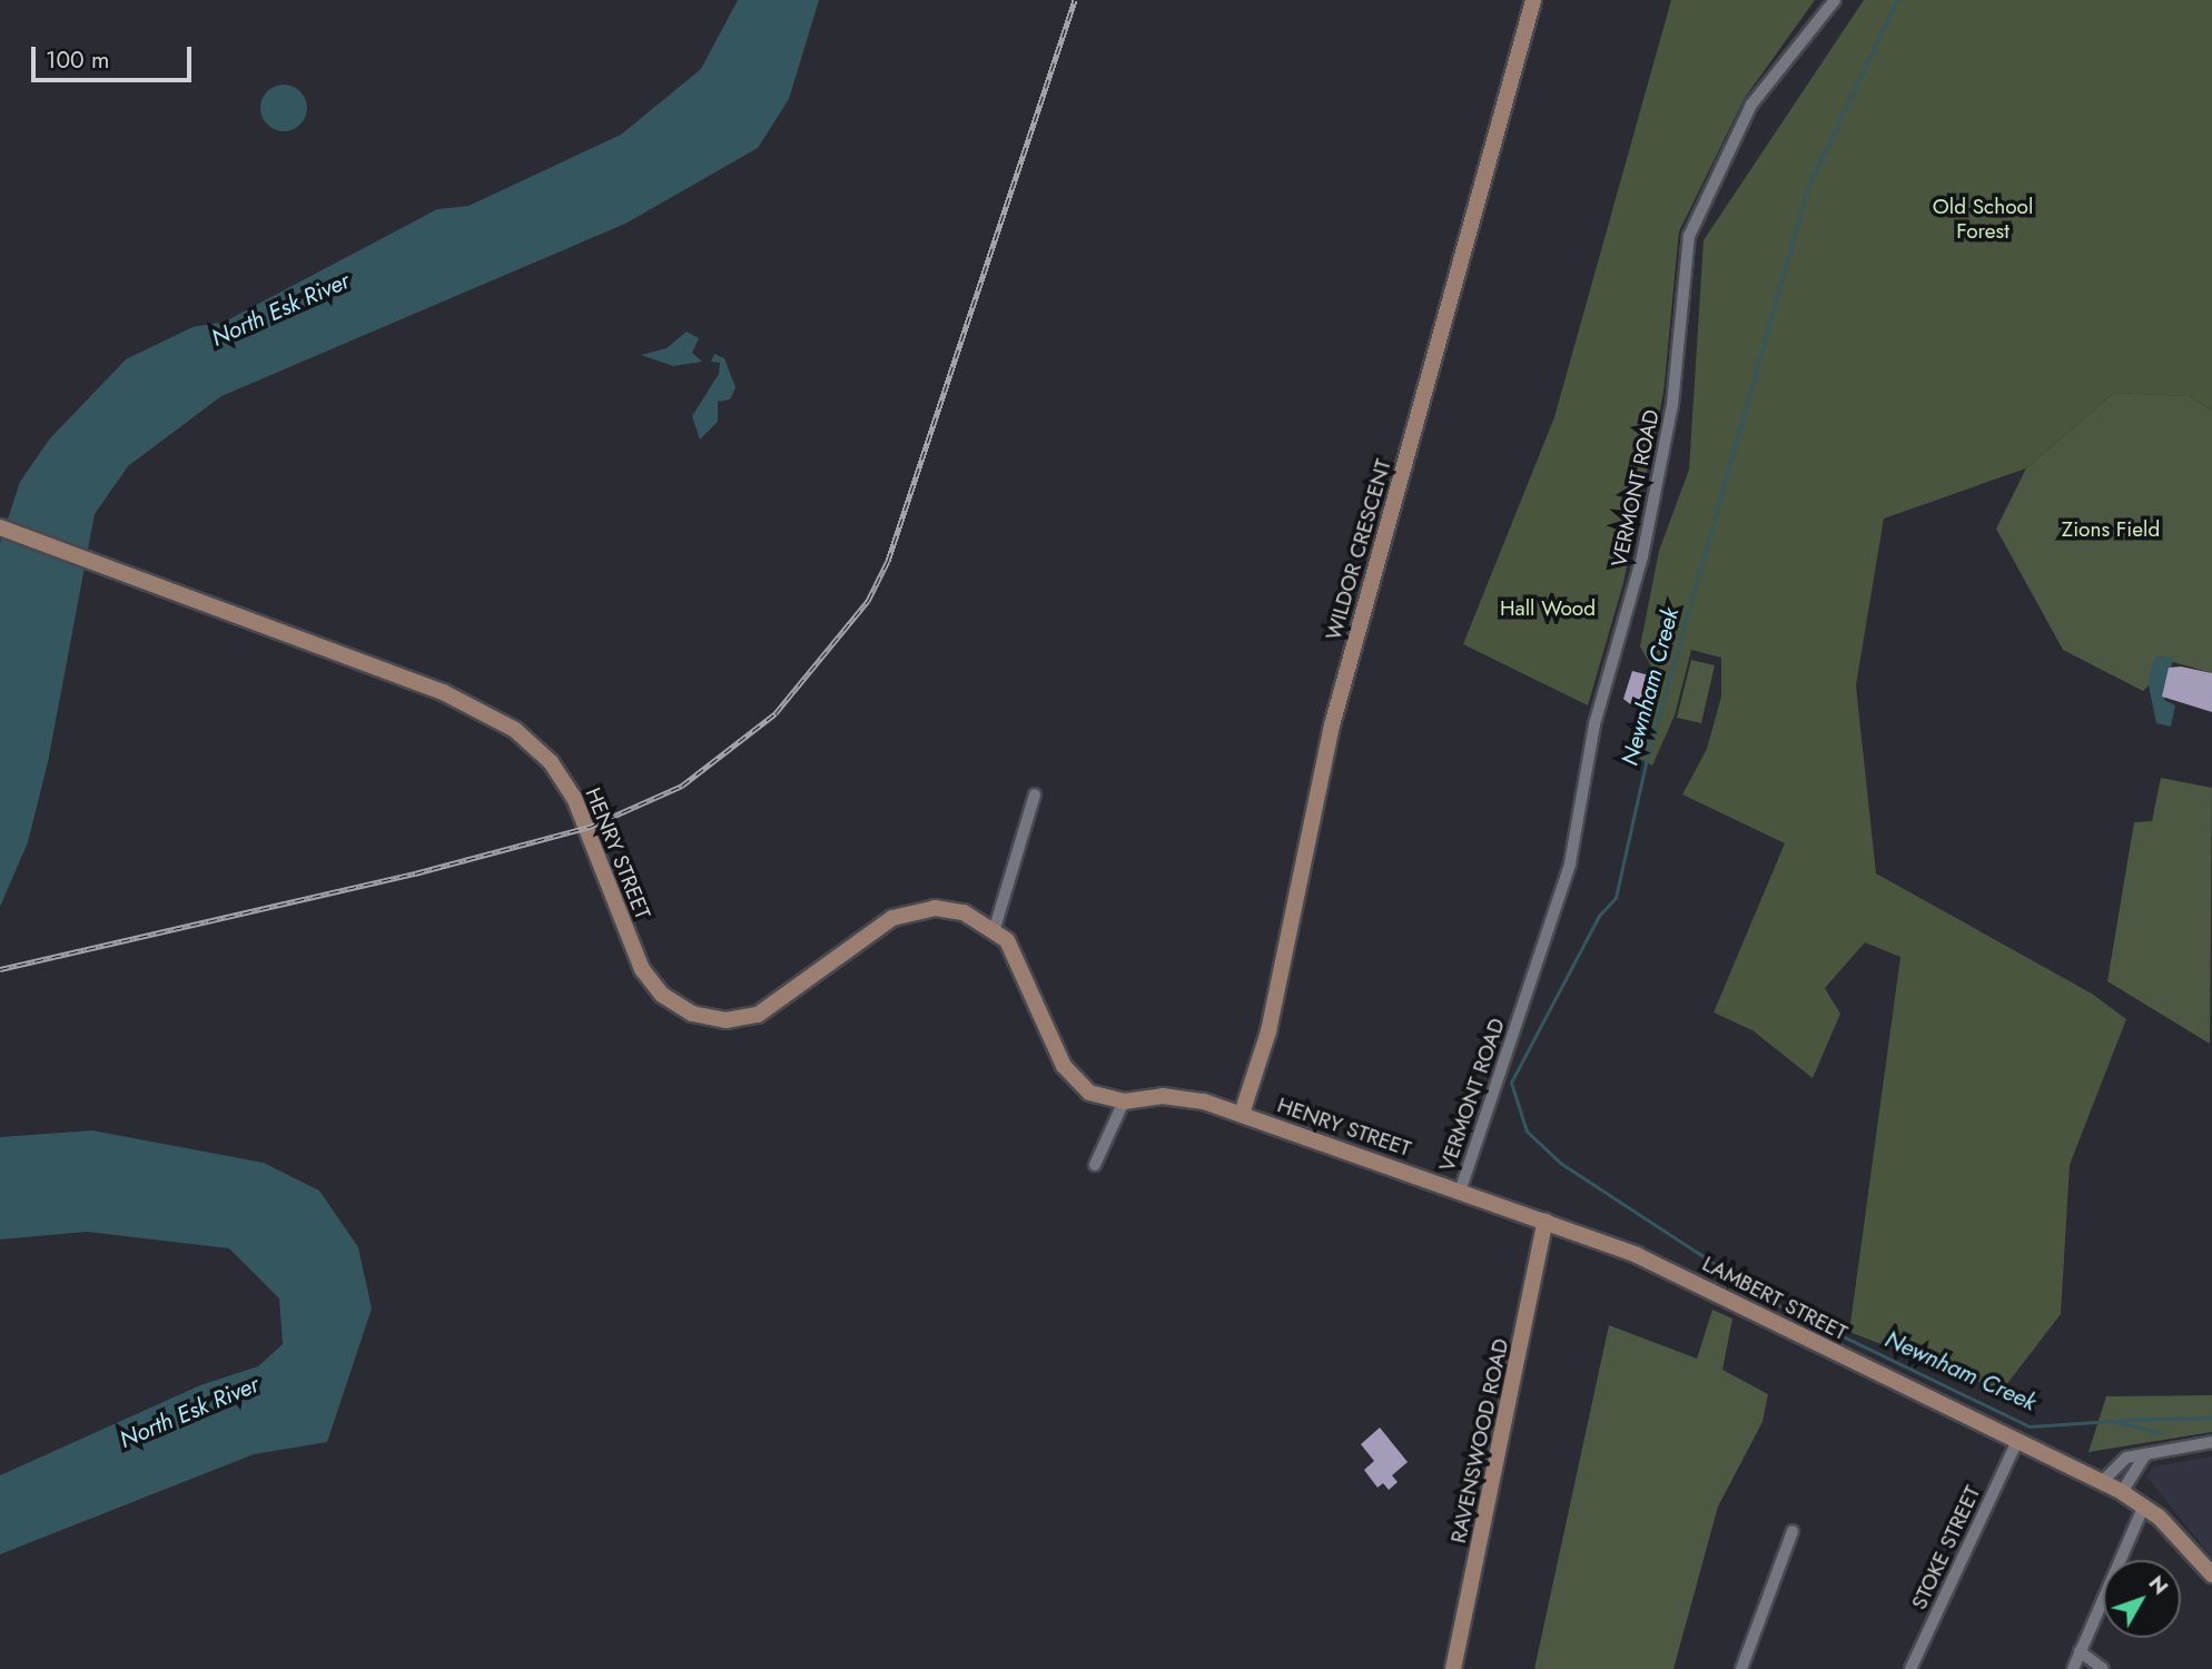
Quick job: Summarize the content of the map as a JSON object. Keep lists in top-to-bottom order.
{
  "streets": {
    "street": [
      "VERMONT ROAD",
      "WILDOR CRESCENT",
      "HENRY STREET",
      "LAMBERT STREET",
      "RAVENSWOOD ROAD",
      "STOKE STREET"
    ]
  },
  "crossings": [
    ["VERMONT ROAD", "HENRY STREET"],
    ["WILDOR CRESCENT", "HENRY STREET"],
    ["HENRY STREET", "LAMBERT STREET"],
    ["HENRY STREET", "RAVENSWOOD ROAD"],
    ["LAMBERT STREET", "RAVENSWOOD ROAD"],
    ["LAMBERT STREET", "STOKE STREET"]
  ],
  "water": ["North Esk River", "Newnham Creek"],
  "parks": ["Old School Forest", "Zions Field", "Hall Wood"],
  "scale_bar": "100 m",
  "north": "top right"
}
